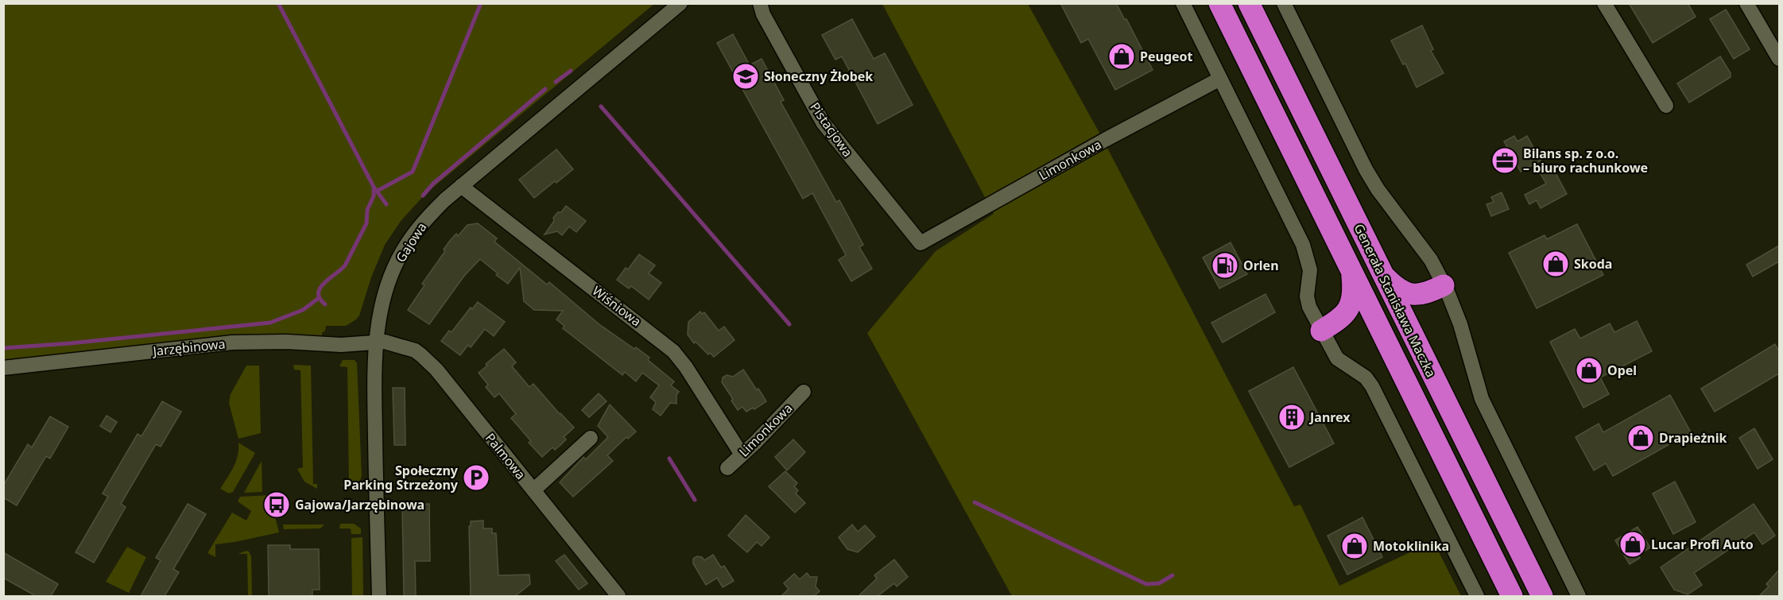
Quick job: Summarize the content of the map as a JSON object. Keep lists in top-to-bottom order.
{
  "streets": {
    "highway": ["Generała Stanisława Maczka"],
    "street": [
      "Pistacjowa",
      "Limonkowa",
      "Gajowa",
      "Wiśniowa",
      "Jarzębinowa",
      "Palmowa"
    ]
  },
  "crossings": [
    ["Pistacjowa", "Limonkowa"],
    ["Limonkowa", "Wiśniowa"],
    ["Gajowa", "Wiśniowa"],
    ["Gajowa", "Jarzębinowa"],
    ["Gajowa", "Palmowa"],
    ["Jarzębinowa", "Palmowa"]
  ],
  "places": {
    "shop": [
      "Peugeot",
      "Skoda",
      "Opel",
      "Drapieżnik",
      "Lucar Profi Auto",
      "Motoklinika"
    ],
    "school or university": ["Słoneczny Żłobek"],
    "office": ["Bilans sp. z o.o. – biuro rachunkowe"],
    "fuel station": ["Orlen"],
    "building": ["Janrex"],
    "parking": ["Społeczny Parking Strzeżony"],
    "bus stop": ["Gajowa/Jarzębinowa"]
  }
}
